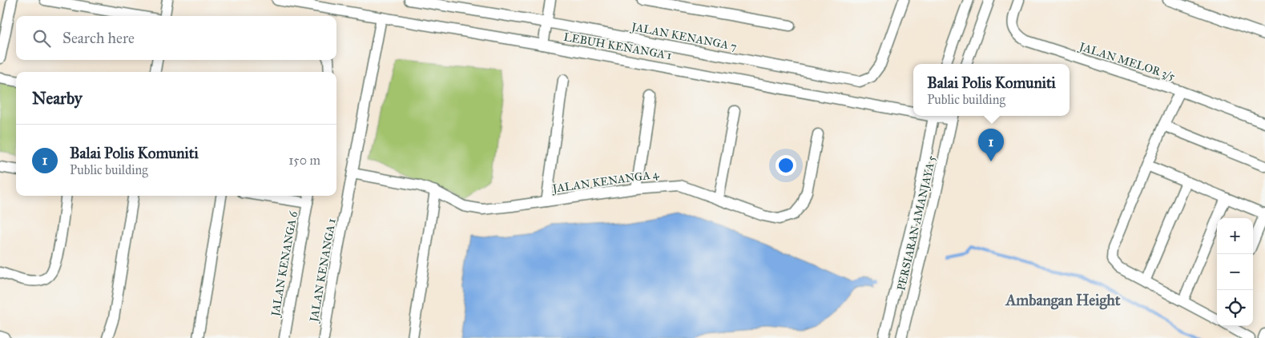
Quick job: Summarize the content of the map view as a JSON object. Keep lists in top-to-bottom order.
{
  "streets": {
    "street": [
      "JALAN KENANGA 7",
      "LEBUH KENANGA 1",
      "JALAN MELOR 3/5",
      "JALAN KENANGA 4",
      "PERSIARAN AMANJAYA 5",
      "JALAN KENANGA 6",
      "JALAN KENANGA 1"
    ]
  },
  "crossings": [
    ["LEBUH KENANGA 1", "JALAN KENANGA 1"],
    ["JALAN KENANGA 4", "JALAN KENANGA 1"]
  ],
  "districts": ["Ambangan Height"],
  "page": {
    "search": "Search here",
    "popup": ["Balai Polis Komuniti", "Public building"],
    "heading": "Nearby",
    "list": [
      {
        "mark": "1",
        "name": "Balai Polis Komuniti",
        "note": "Public building",
        "value": "150 m"
      }
    ],
    "pins": "1",
    "map_buttons": ["+", "−"]
  }
}
